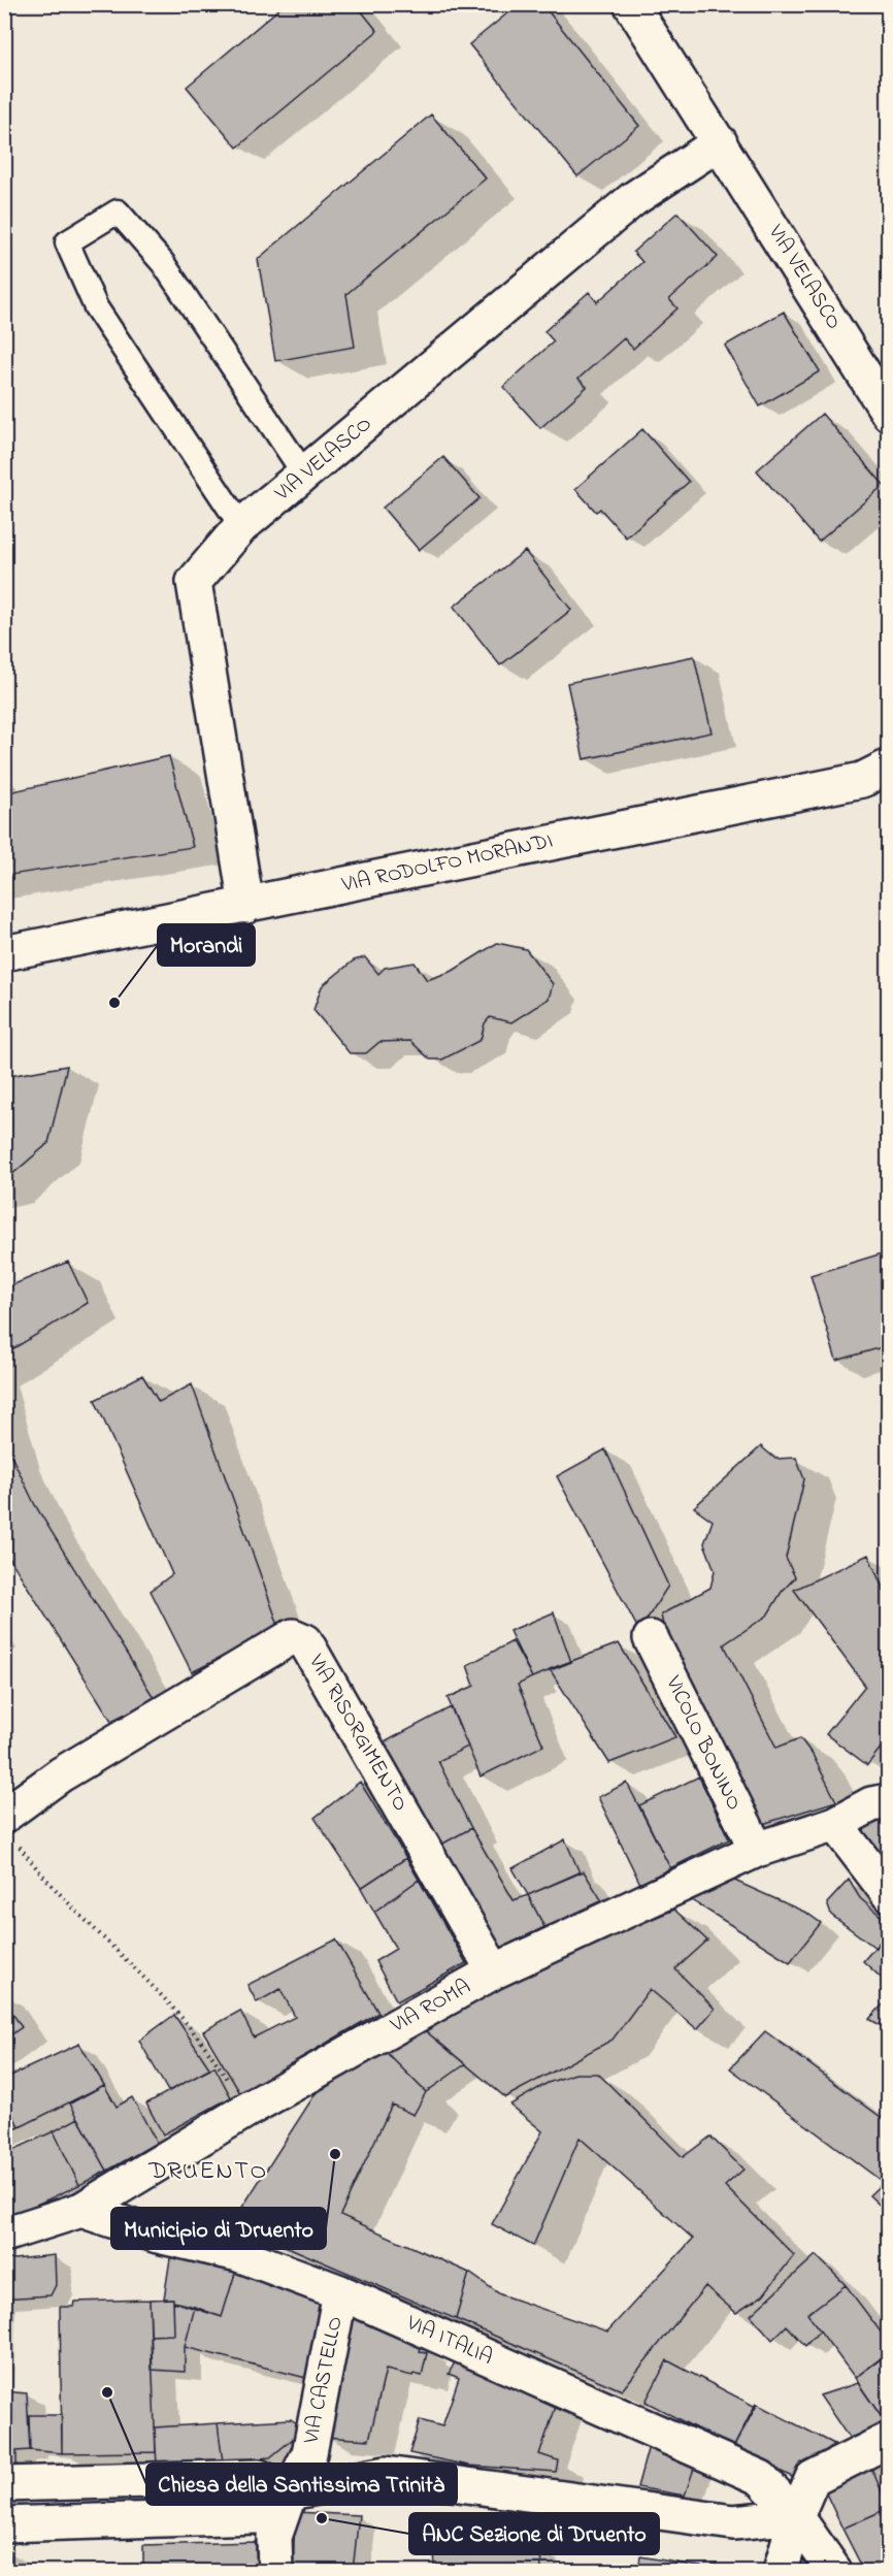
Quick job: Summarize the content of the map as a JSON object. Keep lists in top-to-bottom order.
{
  "streets": {
    "street": [
      "VIA VELASCO",
      "VIA RODOLFO MORANDI",
      "VIA RISORGIMENTO",
      "VICOLO BONINO",
      "VIA ROMA",
      "VIA ITALIA",
      "VIA CASTELLO"
    ]
  },
  "crossings": [
    ["VIA VELASCO", "VIA RODOLFO MORANDI"],
    ["VIA RISORGIMENTO", "VIA ROMA"],
    ["VICOLO BONINO", "VIA ROMA"],
    ["VIA ROMA", "VIA ITALIA"],
    ["VIA ITALIA", "VIA CASTELLO"]
  ],
  "districts": ["DRUENTO"],
  "places": [
    "Morandi",
    "Municipio di Druento",
    "Chiesa della Santissima Trinità",
    "ANC Sezione di Druento"
  ]
}
